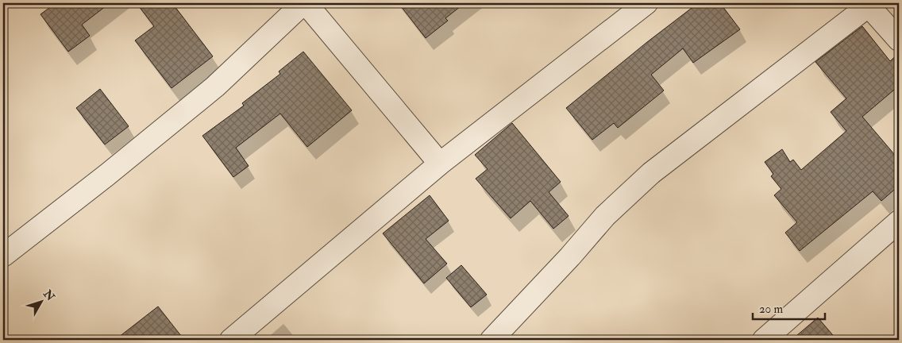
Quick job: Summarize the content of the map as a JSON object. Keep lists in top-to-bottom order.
{
  "scale_bar": "20 m",
  "north": "top right"
}
